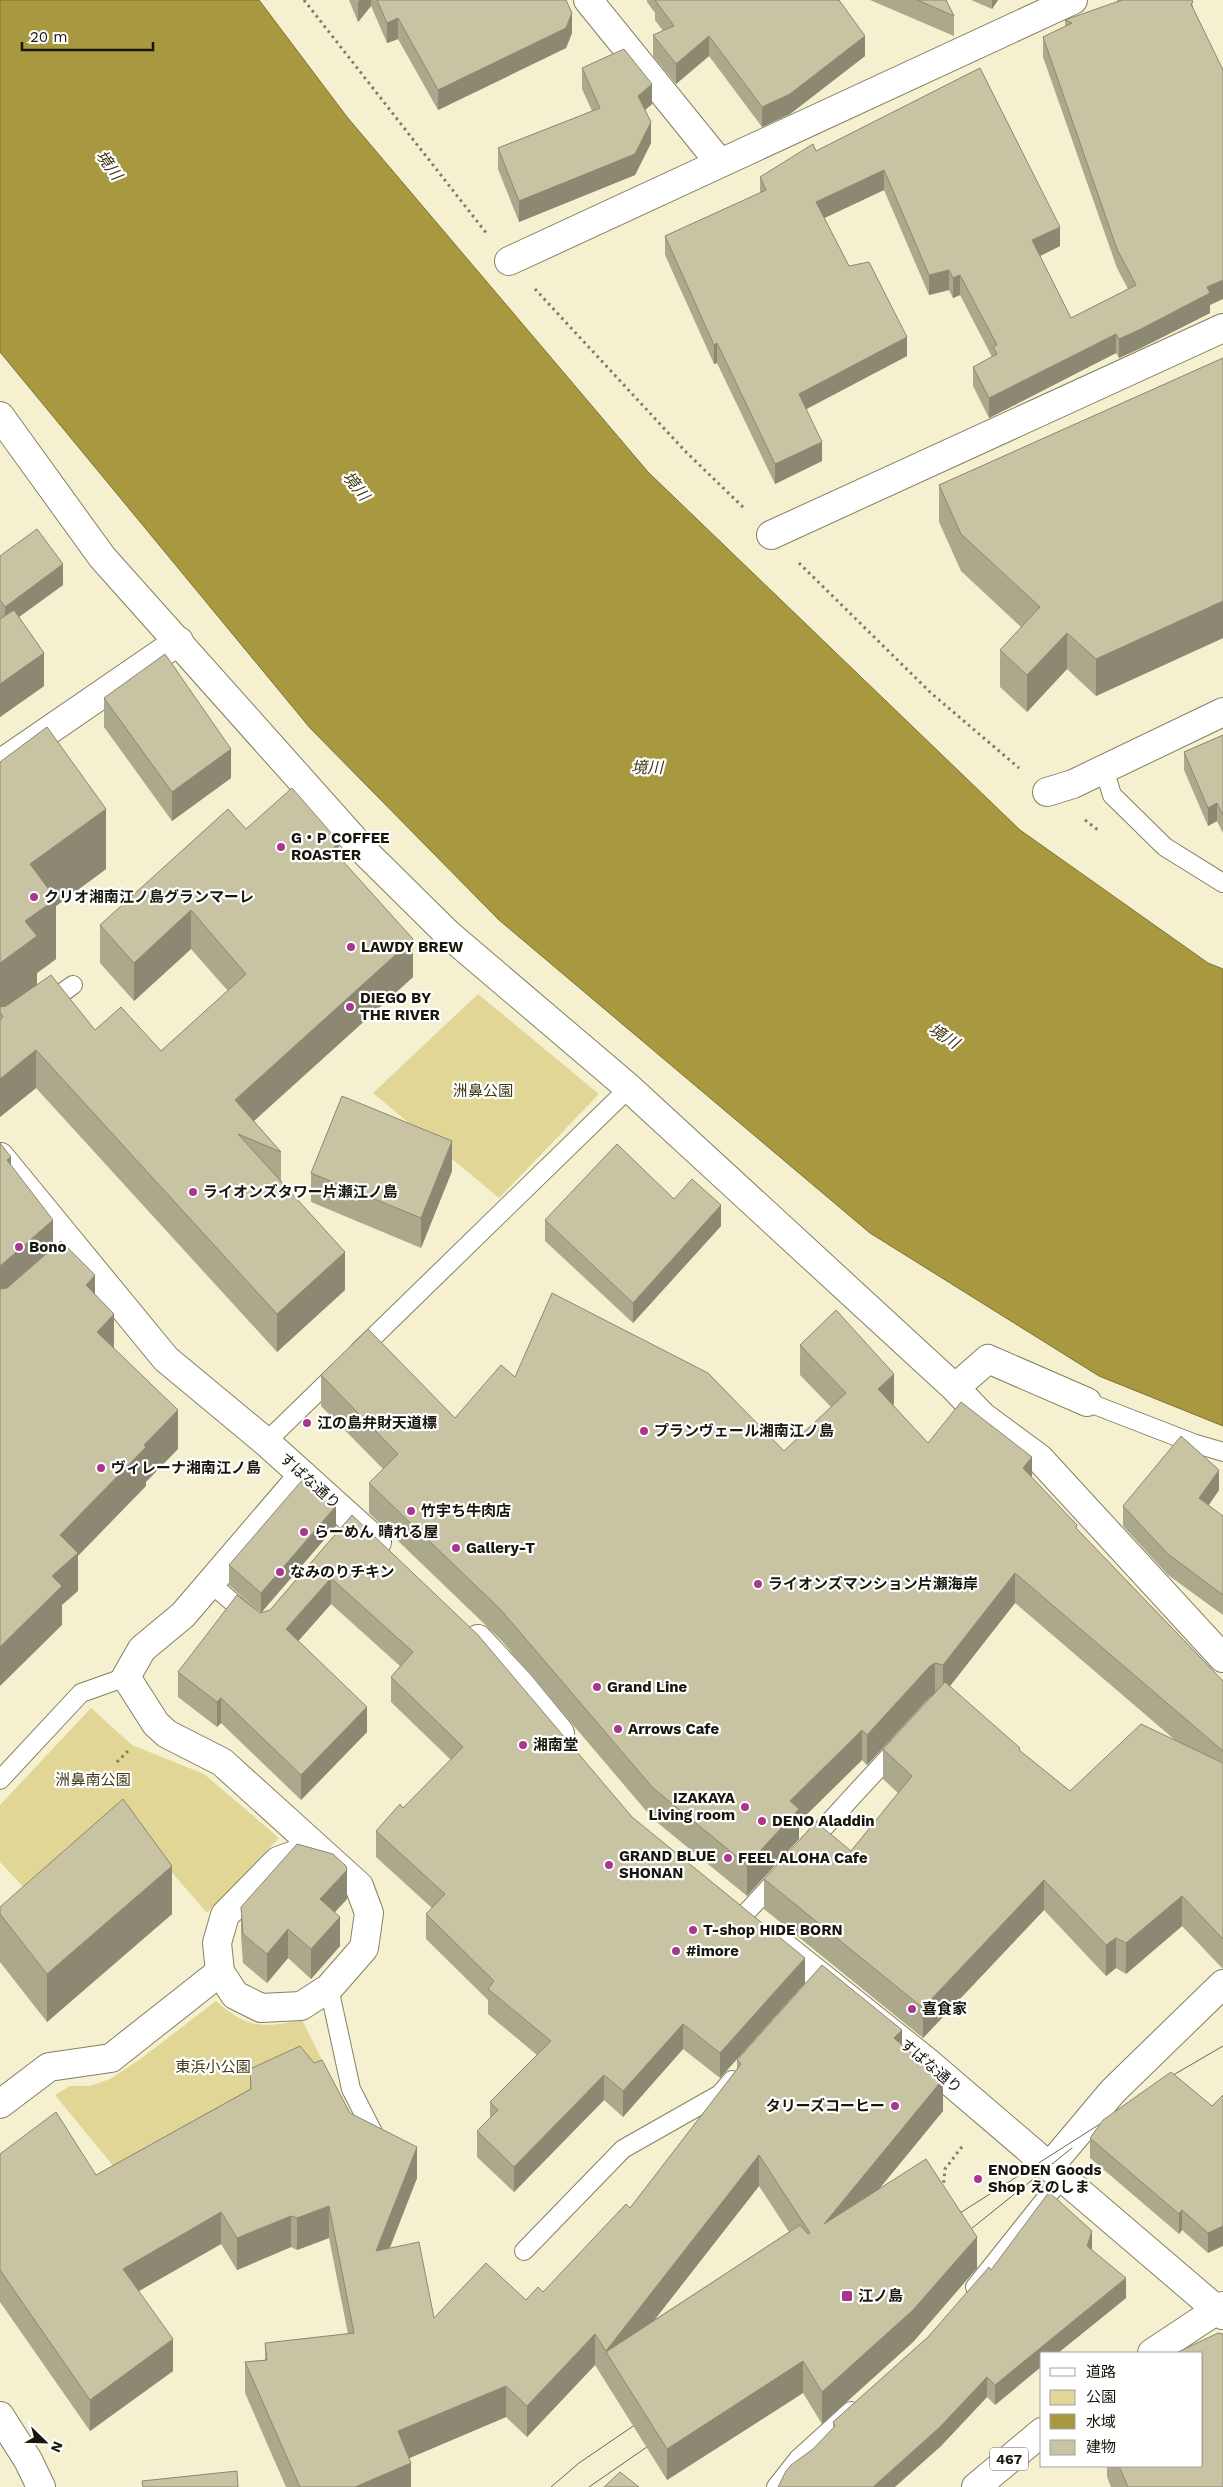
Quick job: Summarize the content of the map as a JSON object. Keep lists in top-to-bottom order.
{
  "streets": {
    "main road": ["すばな通り", "467"]
  },
  "water": ["境川"],
  "parks": ["洲鼻公園", "洲鼻南公園", "東浜小公園"],
  "places": {
    "other": [
      "G・P COFFEE ROASTER",
      "クリオ湘南江ノ島グランマーレ",
      "LAWDY BREW",
      "DIEGO BY THE RIVER",
      "ライオンズタワー片瀬江ノ島",
      "Bono",
      "江の島弁財天道標",
      "プランヴェール湘南江ノ島",
      "ヴィレーナ湘南江ノ島",
      "竹宇ち牛肉店",
      "らーめん 晴れる屋",
      "Gallery-T",
      "なみのりチキン",
      "ライオンズマンション片瀬海岸",
      "Grand Line",
      "Arrows Cafe",
      "湘南堂",
      "IZAKAYA Living room",
      "DENO Aladdin",
      "FEEL ALOHA Cafe",
      "GRAND BLUE SHONAN",
      "T-shop HIDE BORN",
      "#imore",
      "喜食家",
      "タリーズコーヒー",
      "ENODEN Goods Shop えのしま"
    ],
    "transit": ["江ノ島"]
  },
  "legend": [
    "道路",
    "公園",
    "水域",
    "建物"
  ],
  "scale_bar": "20 m",
  "north": "bottom right"
}
